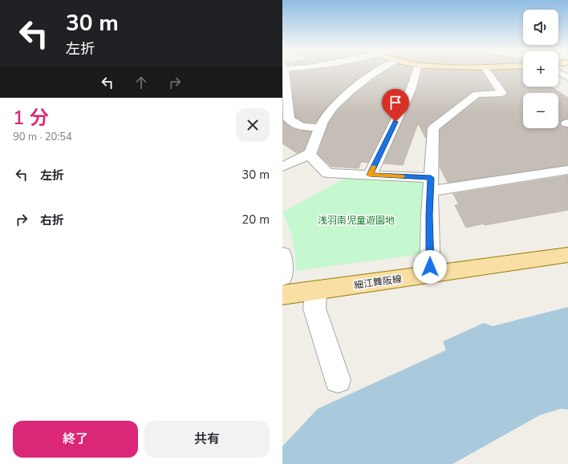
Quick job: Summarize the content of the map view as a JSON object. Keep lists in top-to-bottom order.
{
  "streets": {
    "main road": ["細江舞阪線"]
  },
  "parks": ["浅羽南児童遊園地"],
  "page": {
    "turn": ["30 m", "左折"],
    "map_buttons": ["+", "−"],
    "heading": ["1 分", "90 m · 20:54"],
    "list": [
      {
        "name": "左折",
        "value": "30 m"
      },
      {
        "name": "右折",
        "value": "20 m"
      }
    ],
    "buttons": ["終了", "共有"]
  }
}
